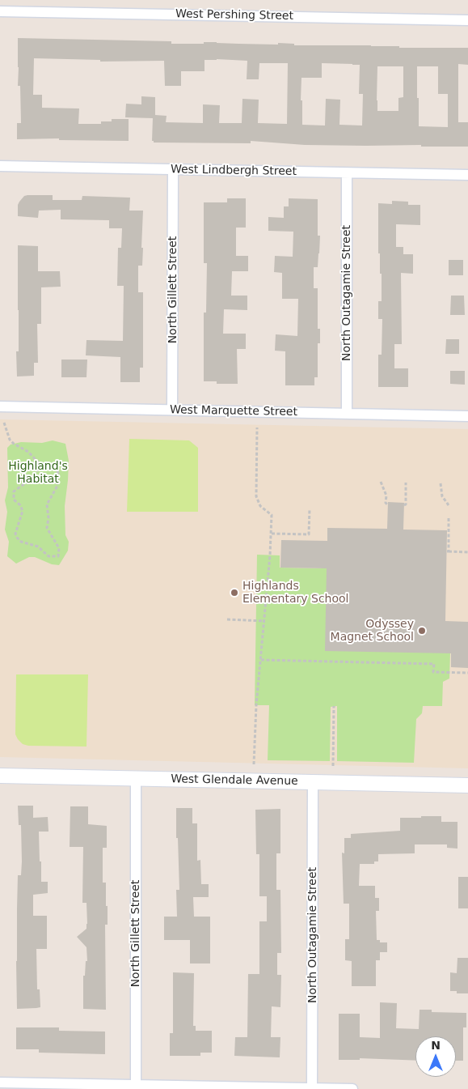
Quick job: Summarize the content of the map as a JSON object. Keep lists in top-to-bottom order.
{
  "streets": {
    "street": [
      "West Pershing Street",
      "West Lindbergh Street",
      "North Gillett Street",
      "North Outagamie Street",
      "West Marquette Street",
      "West Glendale Avenue"
    ]
  },
  "crossings": [
    ["West Lindbergh Street", "North Gillett Street"],
    ["West Lindbergh Street", "North Outagamie Street"],
    ["North Gillett Street", "West Marquette Street"],
    ["North Gillett Street", "West Glendale Avenue"],
    ["North Outagamie Street", "West Marquette Street"],
    ["North Outagamie Street", "West Glendale Avenue"]
  ],
  "parks": ["Highland's Habitat"],
  "places": ["Highlands Elementary School", "Odyssey Magnet School"],
  "north": "top"
}
